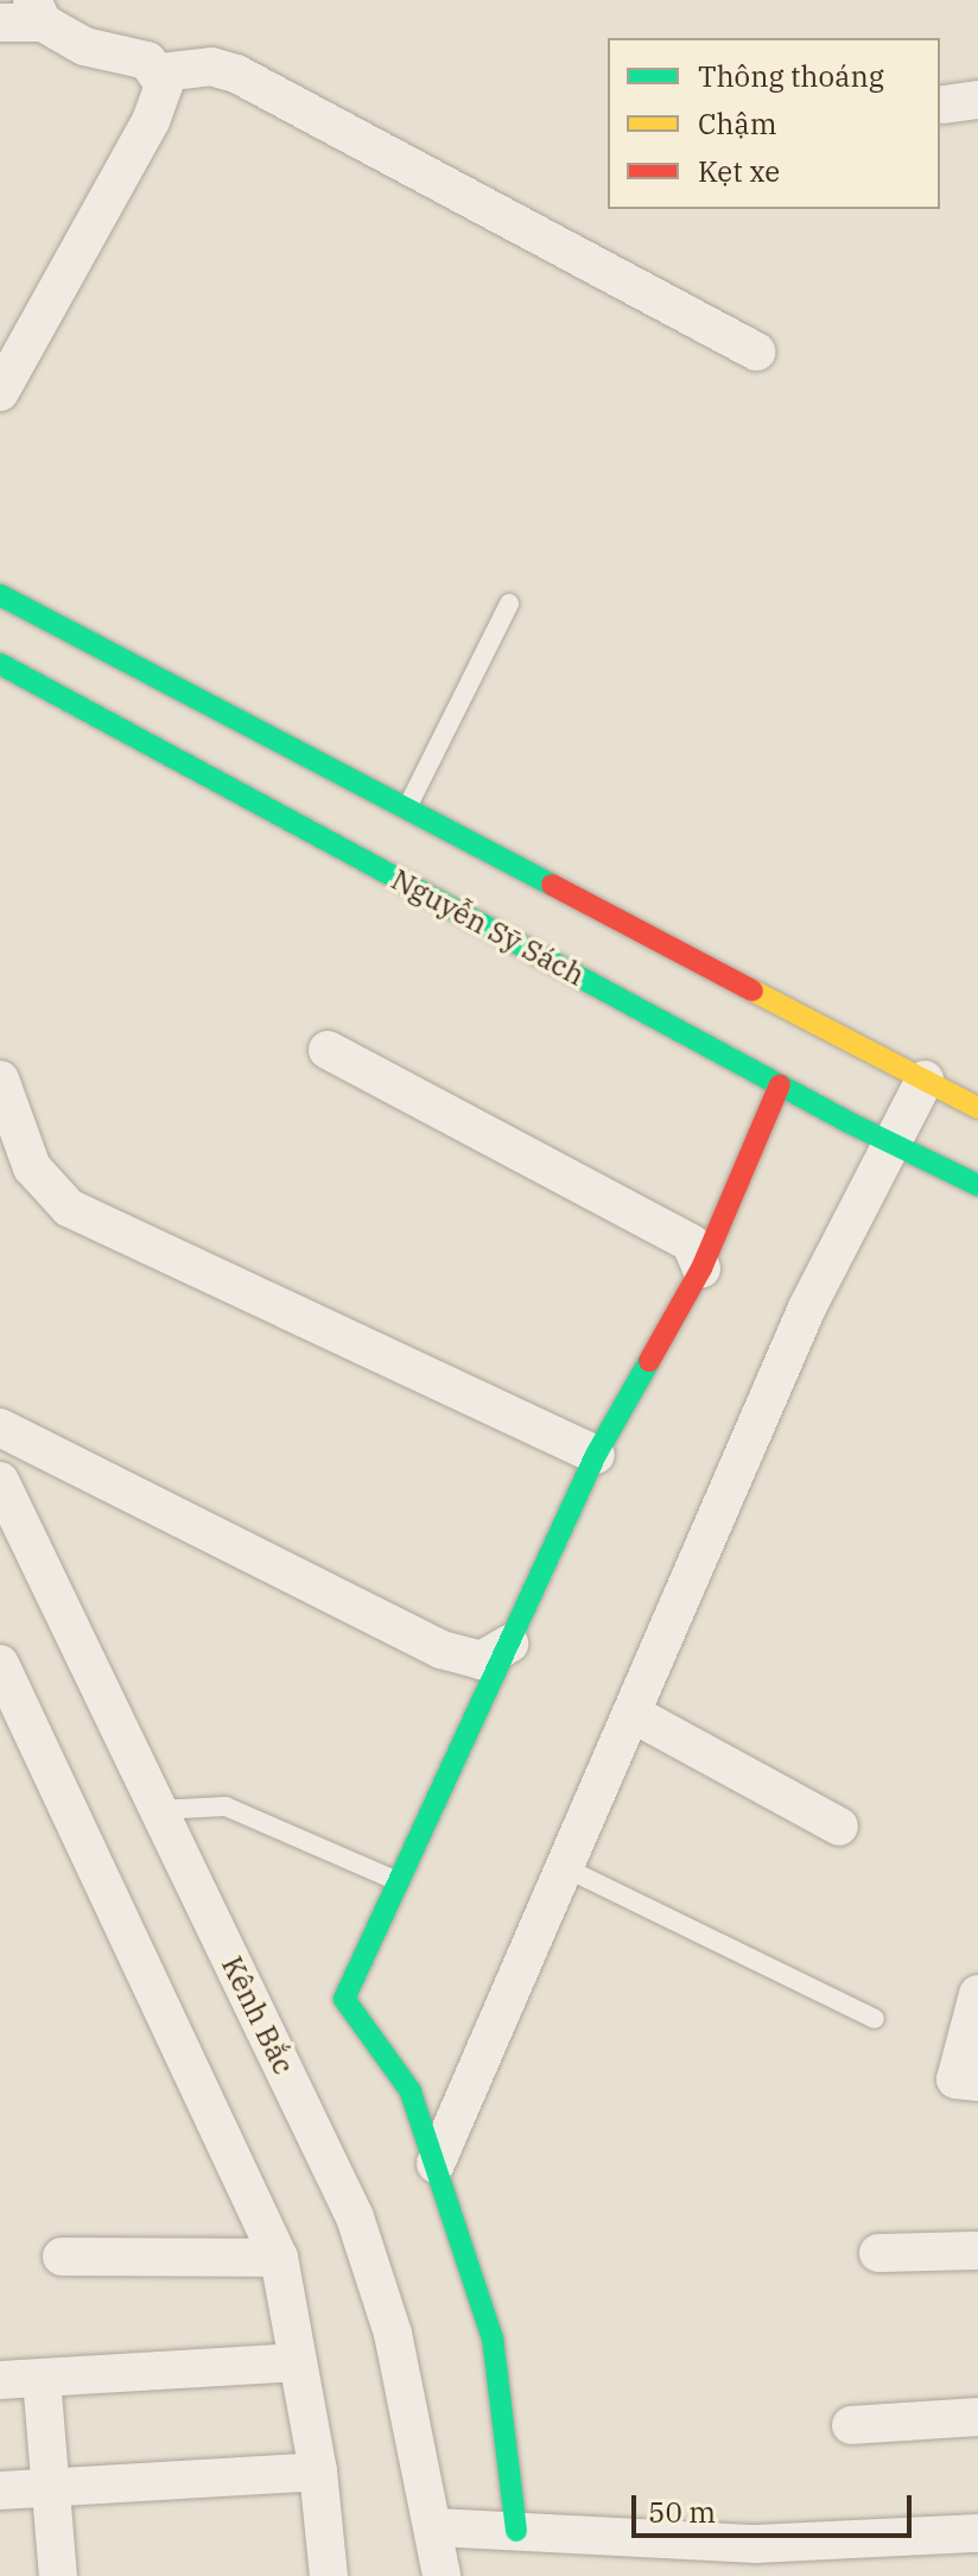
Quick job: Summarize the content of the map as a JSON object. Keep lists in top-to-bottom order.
{
  "streets": {
    "main road": ["Nguyễn Sỹ Sách"],
    "street": ["Kênh Bắc"]
  },
  "legend": ["Thông thoáng", "Chậm", "Kẹt xe"],
  "scale_bar": "50 m"
}
